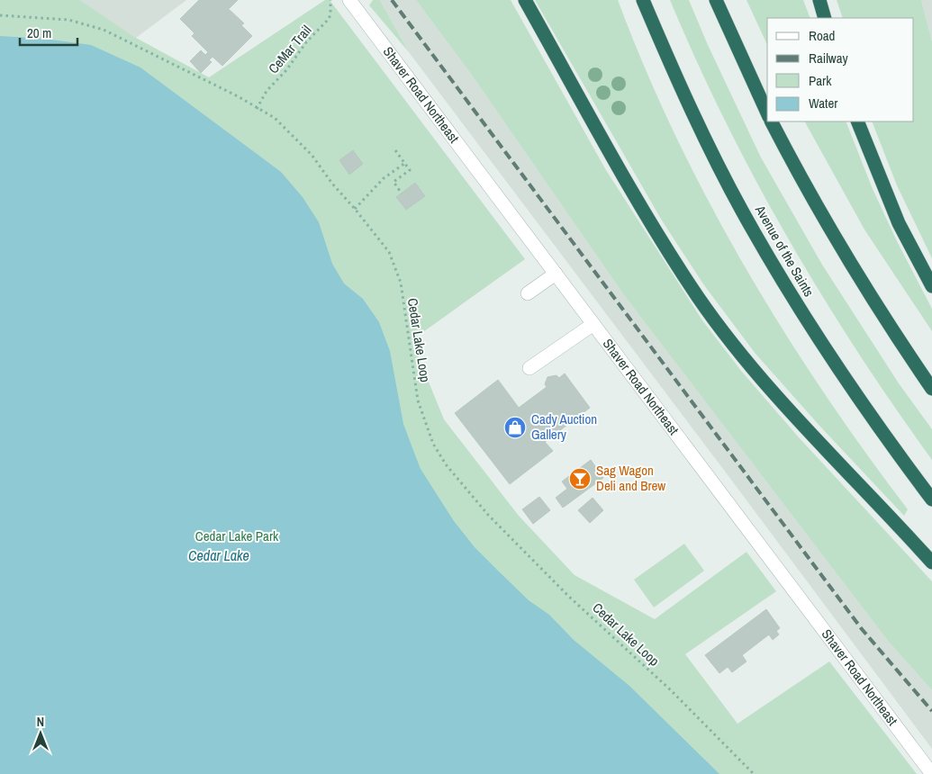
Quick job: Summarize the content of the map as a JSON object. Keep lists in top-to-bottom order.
{
  "streets": {
    "highway": ["Avenue of the Saints"],
    "street": ["Shaver Road Northeast"],
    "path": ["CeMar Trail", "Cedar Lake Loop"]
  },
  "crossings": [
    ["CeMar Trail", "Cedar Lake Loop"]
  ],
  "water": ["Cedar Lake"],
  "parks": ["Cedar Lake Park"],
  "places": {
    "shop": ["Cady Auction Gallery"],
    "bar": ["Sag Wagon Deli and Brew"]
  },
  "legend": [
    "Road",
    "Railway",
    "Park",
    "Water"
  ],
  "scale_bar": "20 m",
  "north": "top"
}
